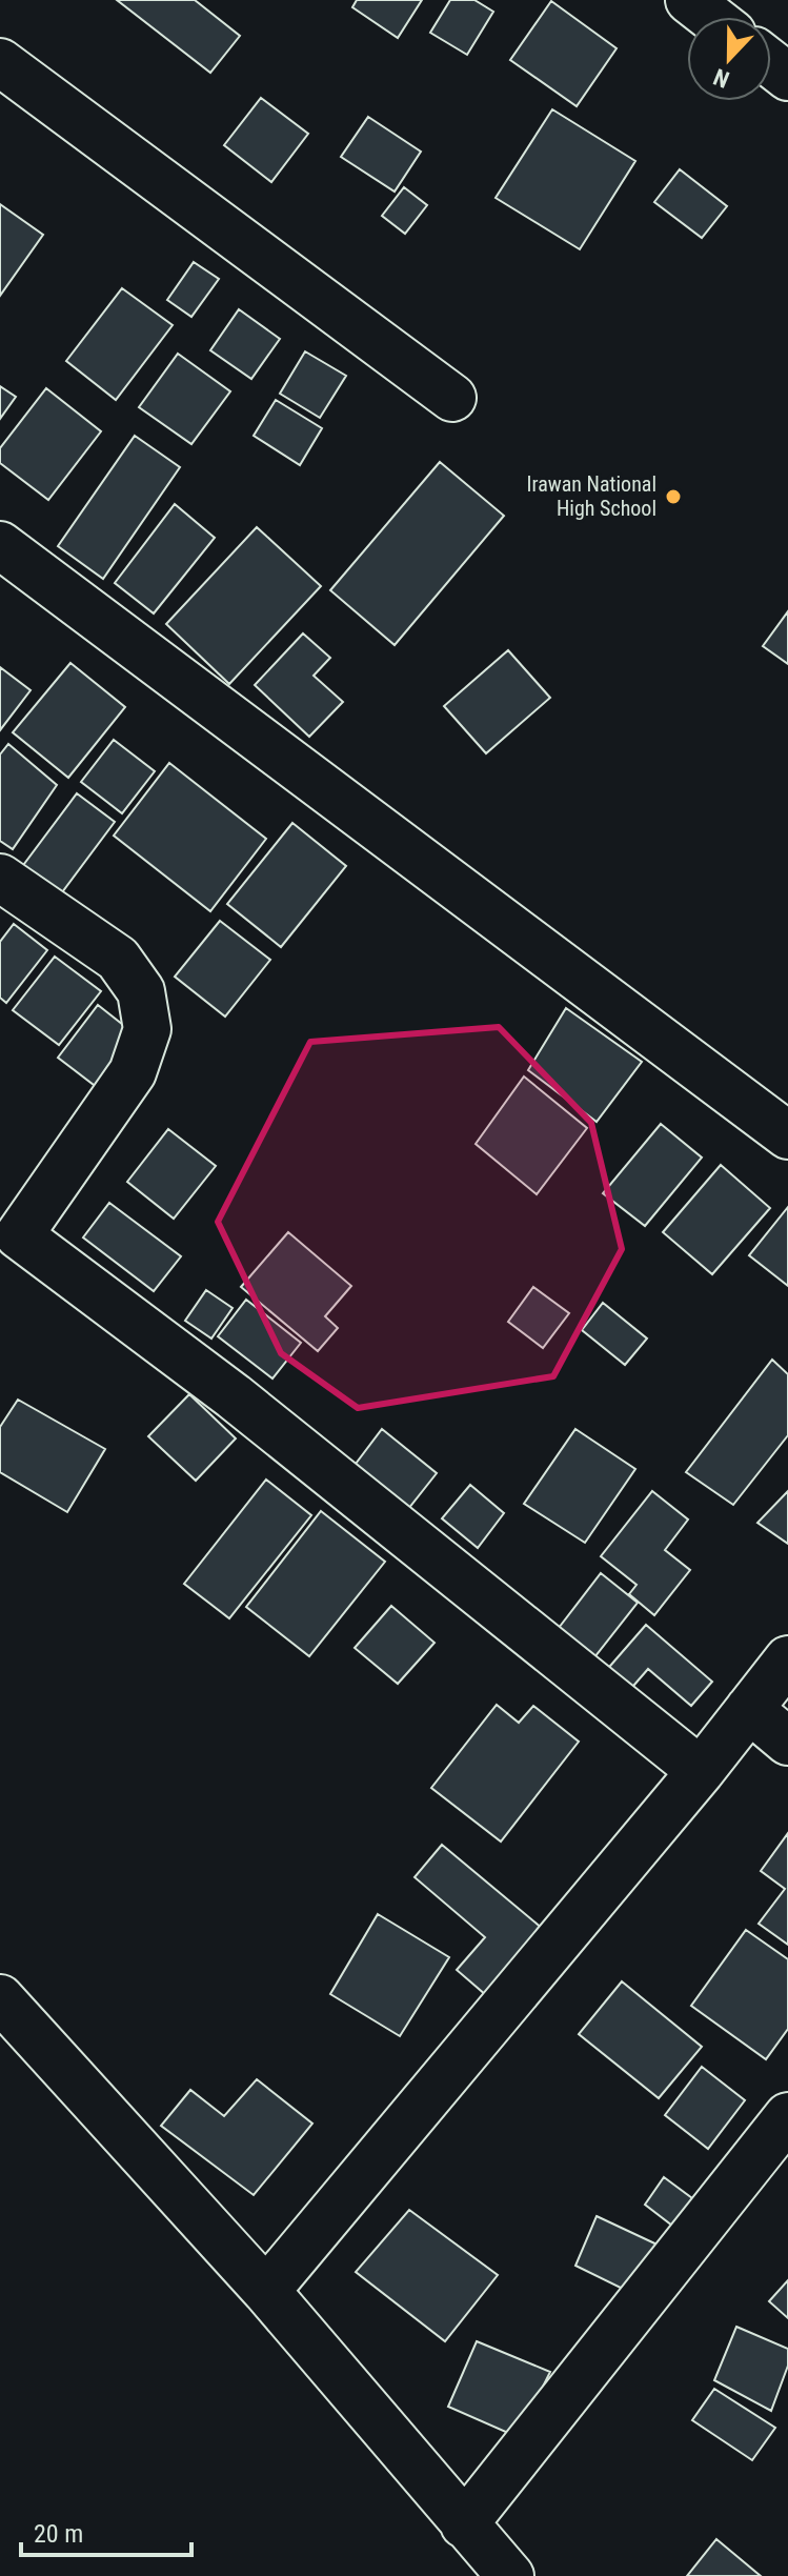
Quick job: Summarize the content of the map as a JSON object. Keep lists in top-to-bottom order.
{
  "places": ["Irawan National High School"],
  "scale_bar": "20 m",
  "north": "bottom"
}
